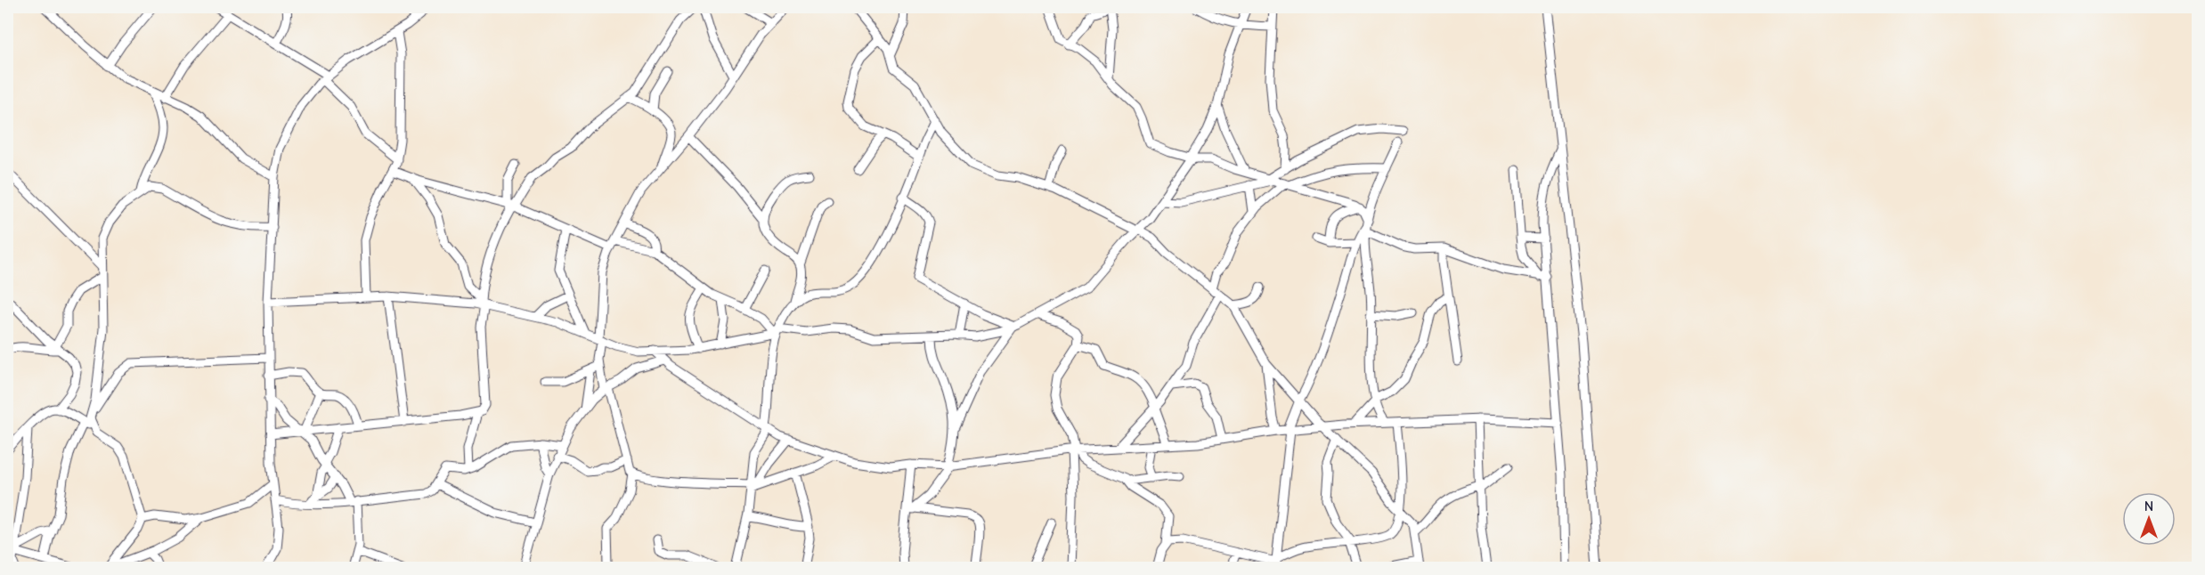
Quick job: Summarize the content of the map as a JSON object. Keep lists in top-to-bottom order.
{
  "north": "top"
}
